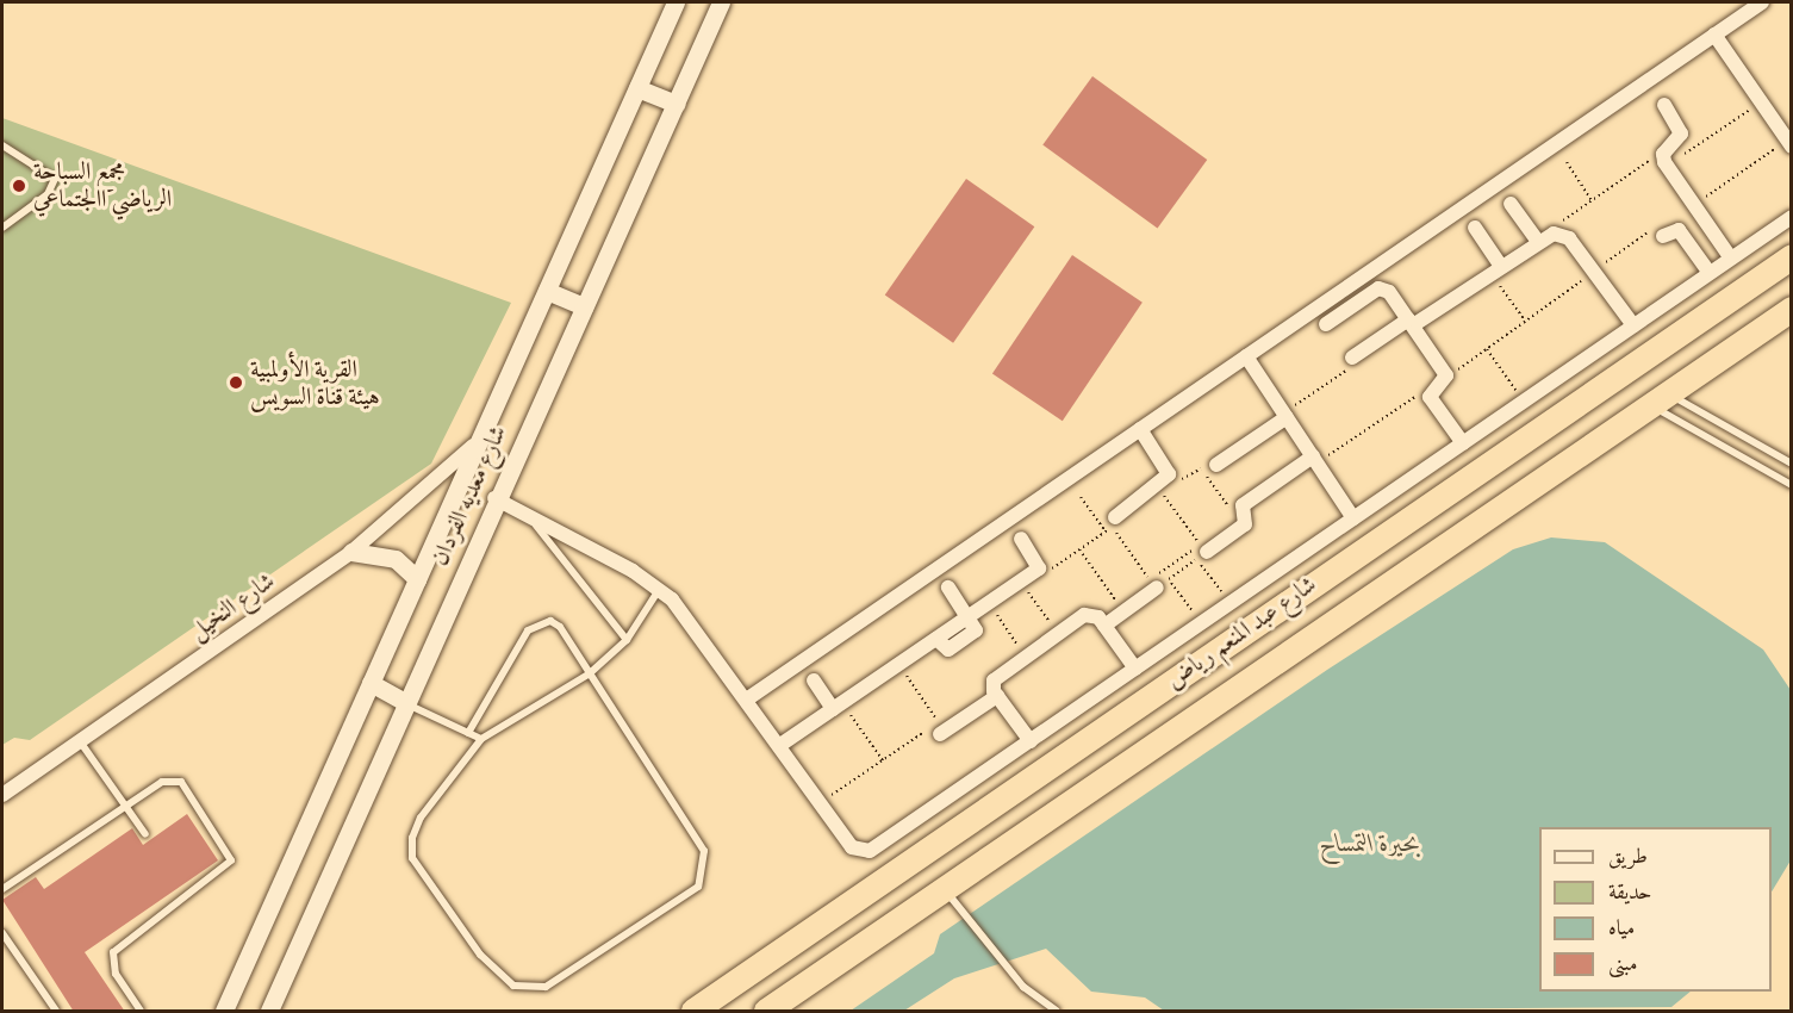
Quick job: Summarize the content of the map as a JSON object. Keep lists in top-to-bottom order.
{
  "streets": {
    "highway": ["شارع عبد المنعم رياض"],
    "street": ["شارع معديه الفردان", "شارع النخيل"]
  },
  "crossings": [
    ["شارع معديه الفردان", "شارع النخيل"]
  ],
  "water": ["بحيرة التمساح"],
  "places": ["مجمع السباحة الرياضي االجتماعي", "القرية الأولمبية هيئة قناة السويس"],
  "legend": [
    "طريق",
    "حديقة",
    "مياه",
    "مبنى"
  ]
}
